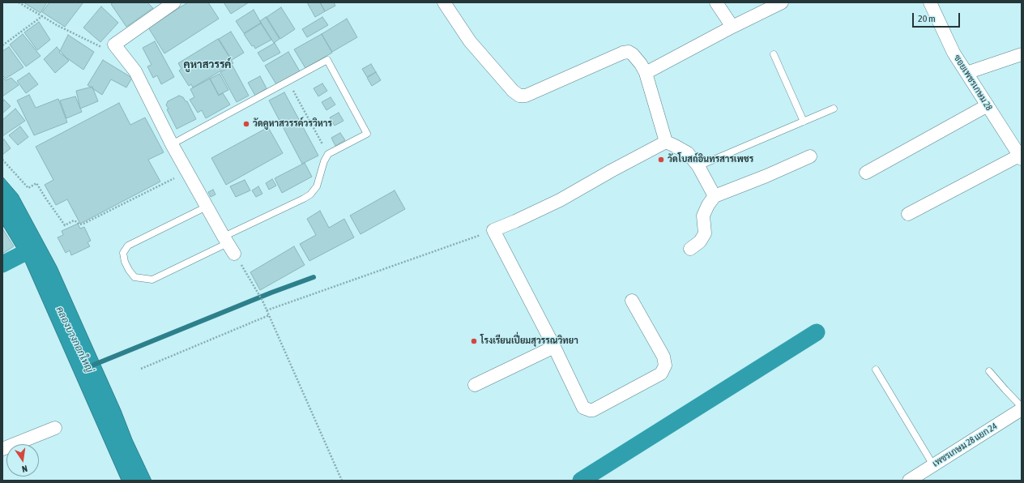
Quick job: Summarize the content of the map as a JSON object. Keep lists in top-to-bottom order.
{
  "streets": {
    "street": ["ซอยเพชรเกษม 28", "เพชรเกษม 28 แยก 24"]
  },
  "districts": ["คูหาสวรรค์"],
  "water": ["คลองบางกอกใหญ่"],
  "places": ["วัดคูหาสวรรค์วรวิหาร", "วัดโบสถ์อินทรสารเพชร", "โรงเรียนเปี่ยมสุวรรณวิทยา"],
  "scale_bar": "20 m",
  "north": "bottom"
}
